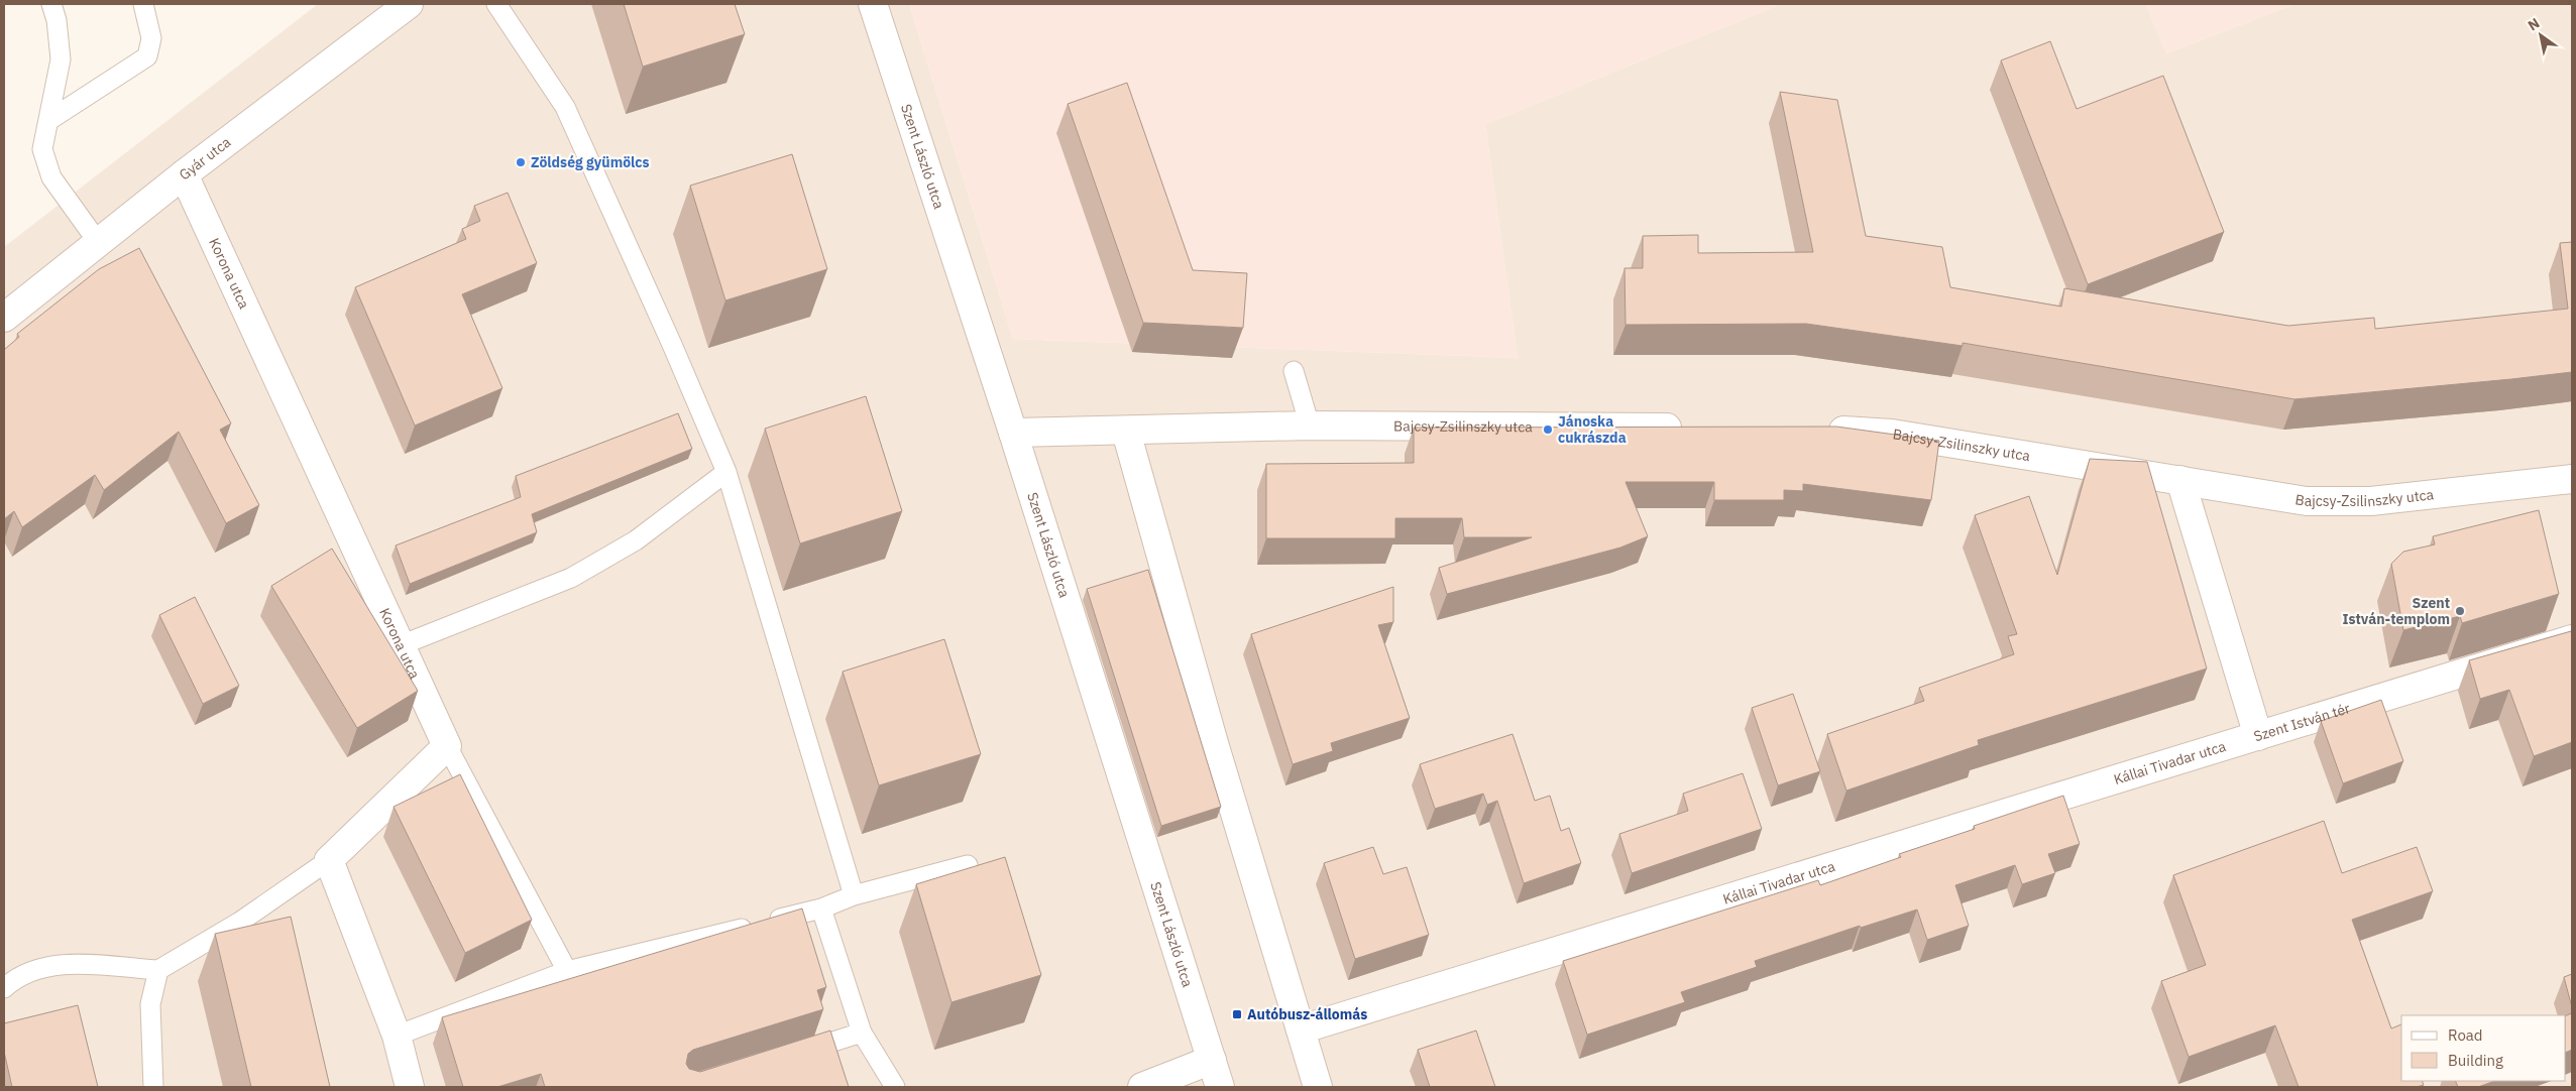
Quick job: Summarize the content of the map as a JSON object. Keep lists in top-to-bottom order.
{
  "streets": {
    "street": [
      "Szent László utca",
      "Gyár utca",
      "Korona utca",
      "Bajcsy-Zsilinszky utca",
      "Szent István tér",
      "Kállai Tivadar utca"
    ]
  },
  "crossings": [
    ["Szent László utca", "Bajcsy-Zsilinszky utca"],
    ["Gyár utca", "Korona utca"],
    ["Bajcsy-Zsilinszky utca", "Szent István tér"],
    ["Szent István tér", "Kállai Tivadar utca"]
  ],
  "places": {
    "other": ["Zöldség gyümölcs", "Jánoska cukrászda", "Szent István-templom"],
    "transit": ["Autóbusz-állomás"]
  },
  "legend": ["Road", "Building"],
  "north": "top left"
}
